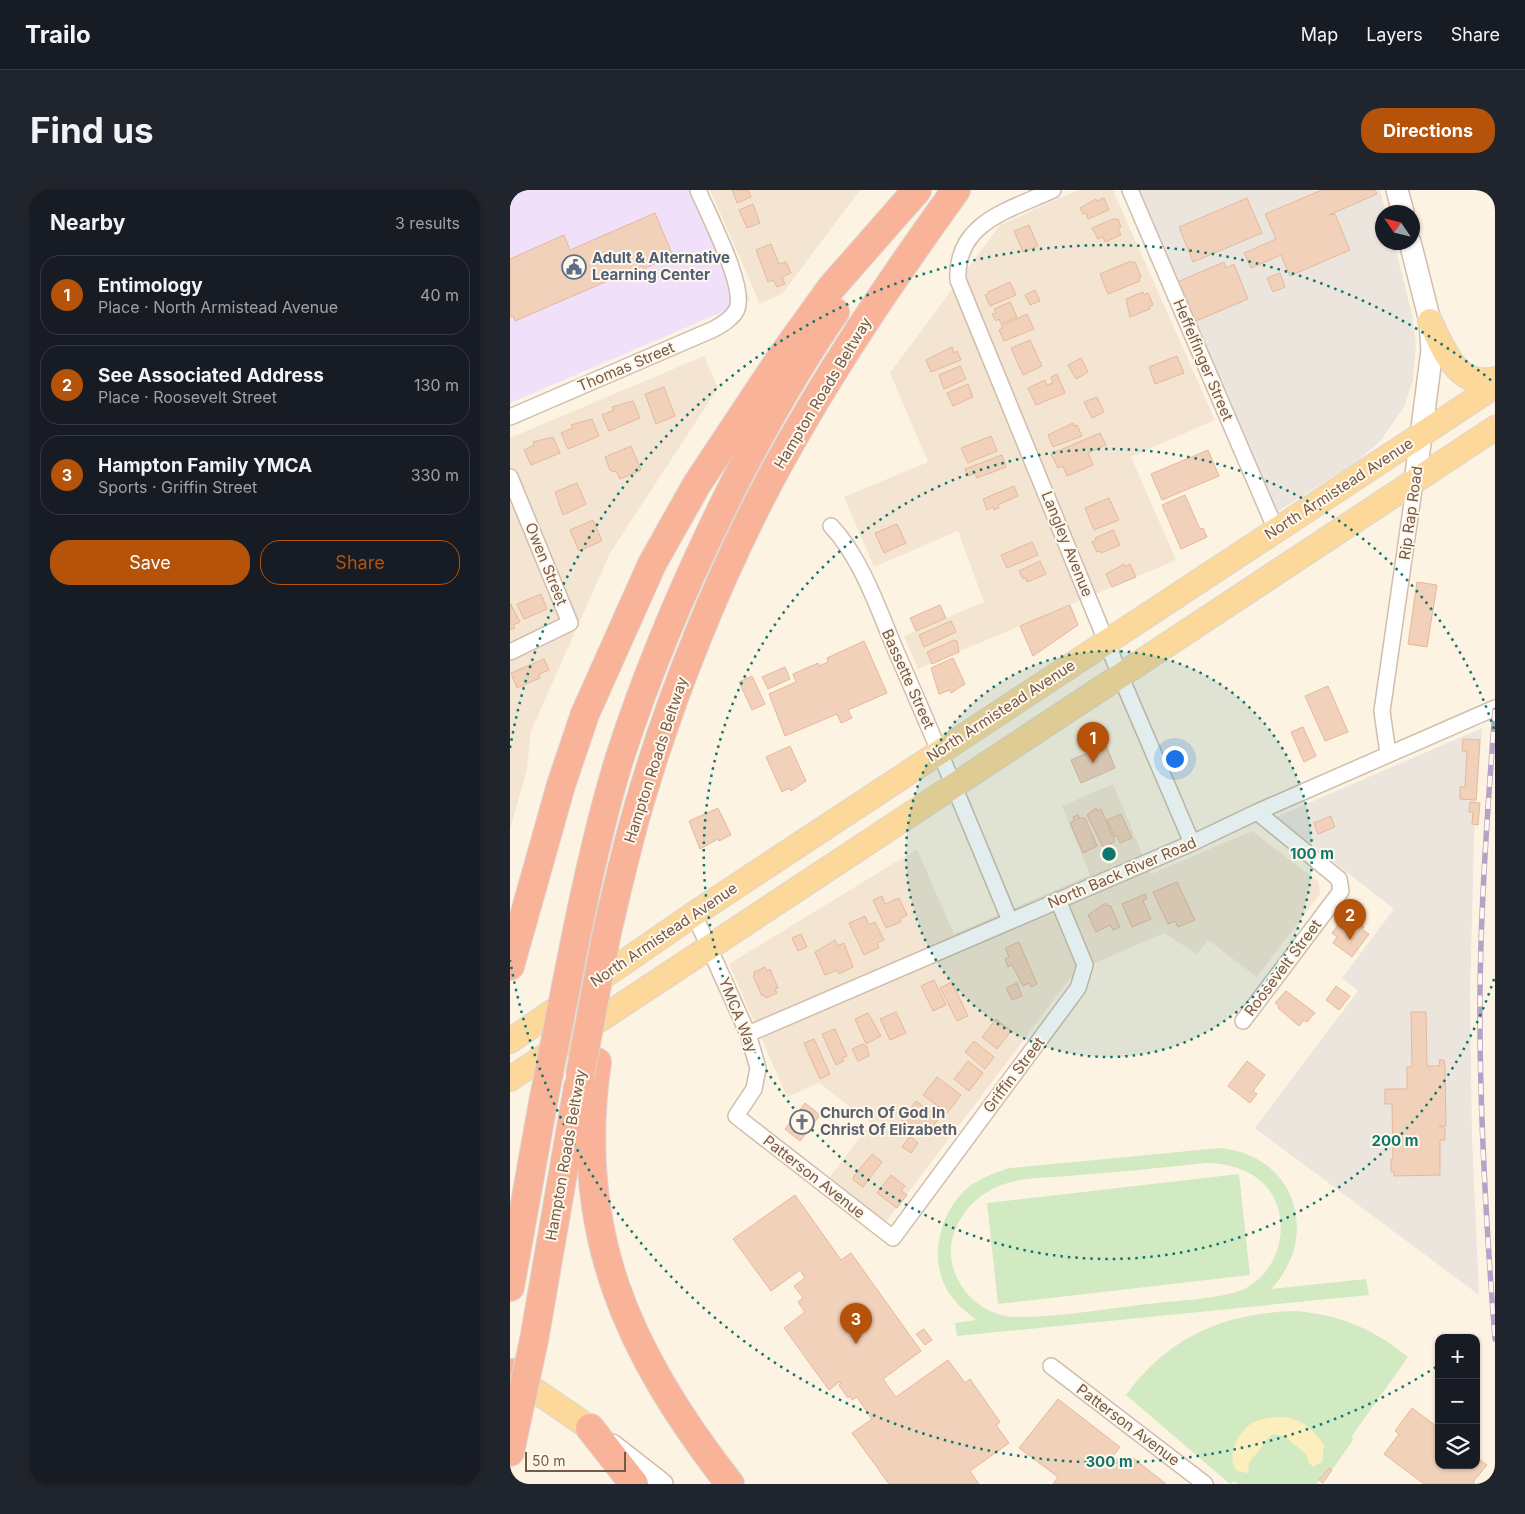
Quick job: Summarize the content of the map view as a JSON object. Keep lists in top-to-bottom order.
{
  "streets": {
    "highway": ["Hampton Roads Beltway"],
    "main road": ["North Armistead Avenue", "Rip Rap Road"],
    "street": [
      "Heffelfinger Street",
      "Thomas Street",
      "Langley Avenue",
      "Owen Street",
      "Bassette Street",
      "North Back River Road",
      "Roosevelt Street",
      "YMCA Way",
      "Griffin Street",
      "Patterson Avenue"
    ]
  },
  "crossings": [
    ["Heffelfinger Street", "North Armistead Avenue"],
    ["North Armistead Avenue", "Rip Rap Road"],
    ["North Armistead Avenue", "Langley Avenue"],
    ["North Armistead Avenue", "Bassette Street"],
    ["North Armistead Avenue", "YMCA Way"],
    ["Rip Rap Road", "North Back River Road"],
    ["Langley Avenue", "North Back River Road"],
    ["Bassette Street", "North Back River Road"],
    ["North Back River Road", "Roosevelt Street"],
    ["North Back River Road", "YMCA Way"],
    ["North Back River Road", "Griffin Street"],
    ["YMCA Way", "Patterson Avenue"],
    ["Griffin Street", "Patterson Avenue"]
  ],
  "places": {
    "public building": ["Adult & Alternative Learning Center"],
    "church": ["Church Of God In Christ Of Elizabeth"]
  },
  "scale_bar": "50 m",
  "north": "top left",
  "page": {
    "header": "Trailo",
    "nav": ["Map", "Layers", "Share"],
    "buttons": [
      "Directions",
      ["Save", "Share"]
    ],
    "title": "Find us",
    "heading": ["Nearby", "3 results"],
    "list": [
      {
        "mark": "1",
        "name": "Entimology",
        "note": "Place · North Armistead Avenue",
        "value": "40 m"
      },
      {
        "mark": "2",
        "name": "See Associated Address",
        "note": "Place · Roosevelt Street",
        "value": "130 m"
      },
      {
        "mark": "3",
        "name": "Hampton Family YMCA",
        "note": "Sports · Griffin Street",
        "value": "330 m"
      }
    ],
    "pins": ["1", "2", "3"],
    "map_buttons": ["+", "−"],
    "scale": "50 m"
  },
  "rings": ["100 m", "200 m", "300 m"]
}
